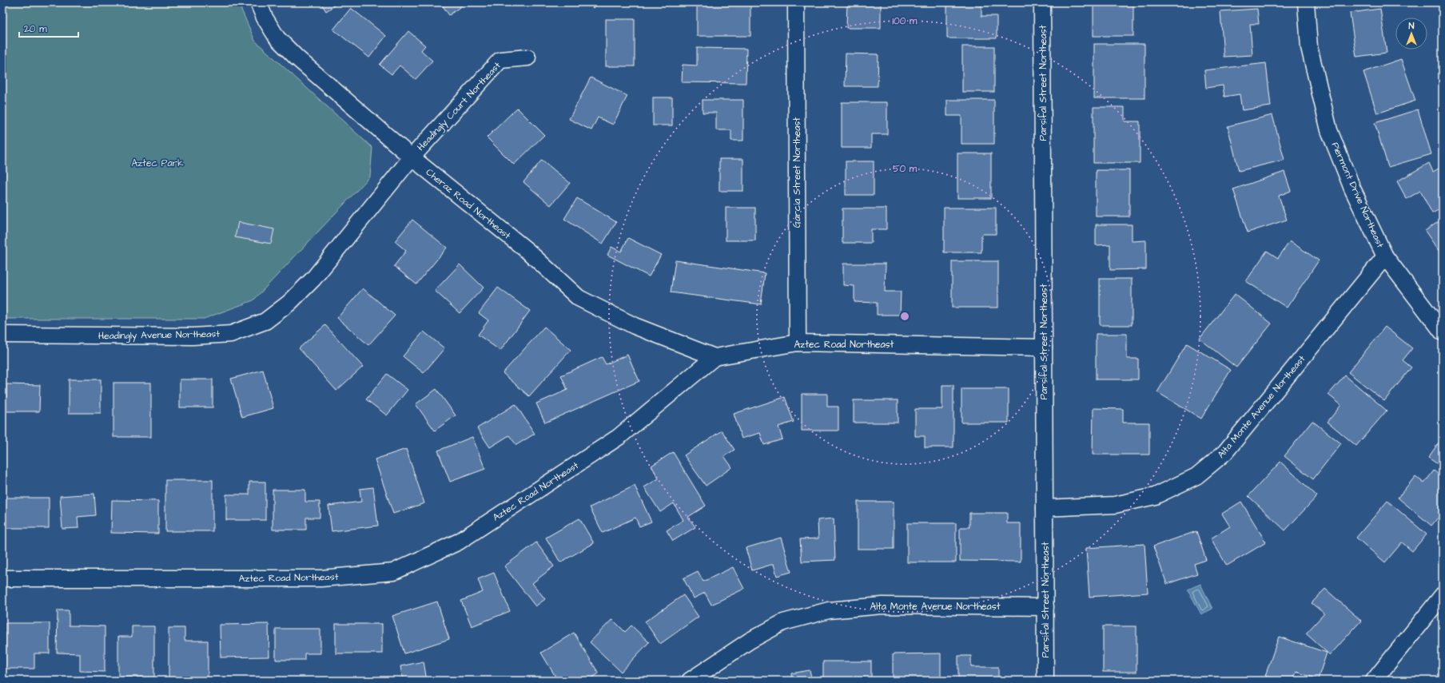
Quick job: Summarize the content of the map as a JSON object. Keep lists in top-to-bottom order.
{
  "streets": {
    "street": [
      "Parsifal Street Northeast",
      "Headingly Court Northeast",
      "Garcia Street Northeast",
      "Piermont Drive Northeast",
      "Cheraz Road Northeast",
      "Headingly Avenue Northeast",
      "Aztec Road Northeast",
      "Alta Monte Avenue Northeast"
    ]
  },
  "crossings": [
    ["Parsifal Street Northeast", "Aztec Road Northeast"],
    ["Parsifal Street Northeast", "Alta Monte Avenue Northeast"],
    ["Headingly Court Northeast", "Cheraz Road Northeast"],
    ["Headingly Court Northeast", "Headingly Avenue Northeast"],
    ["Garcia Street Northeast", "Aztec Road Northeast"],
    ["Piermont Drive Northeast", "Alta Monte Avenue Northeast"],
    ["Cheraz Road Northeast", "Headingly Avenue Northeast"],
    ["Cheraz Road Northeast", "Aztec Road Northeast"]
  ],
  "parks": ["Aztec Park"],
  "scale_bar": "20 m",
  "north": "top",
  "rings": ["100 m", "50 m"]
}
